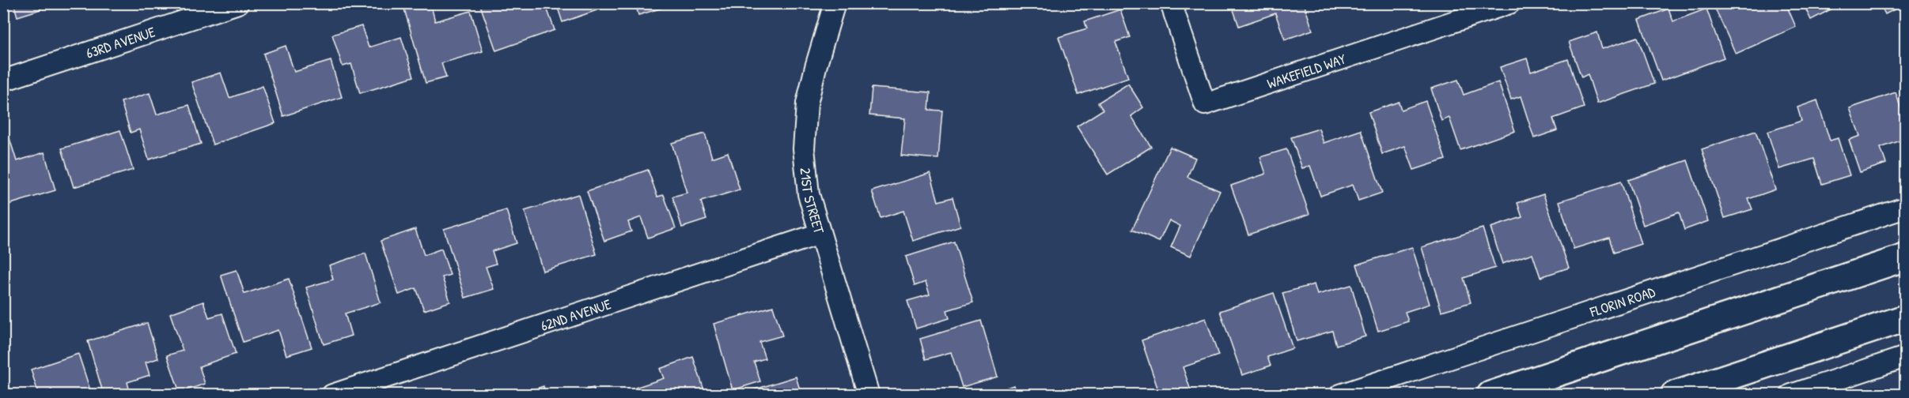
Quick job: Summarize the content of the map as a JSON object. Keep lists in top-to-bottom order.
{
  "streets": {
    "street": [
      "63RD AVENUE",
      "WAKEFIELD WAY",
      "21ST STREET",
      "FLORIN ROAD",
      "62ND AVENUE"
    ]
  },
  "crossings": [
    ["21ST STREET", "62ND AVENUE"]
  ]
}
